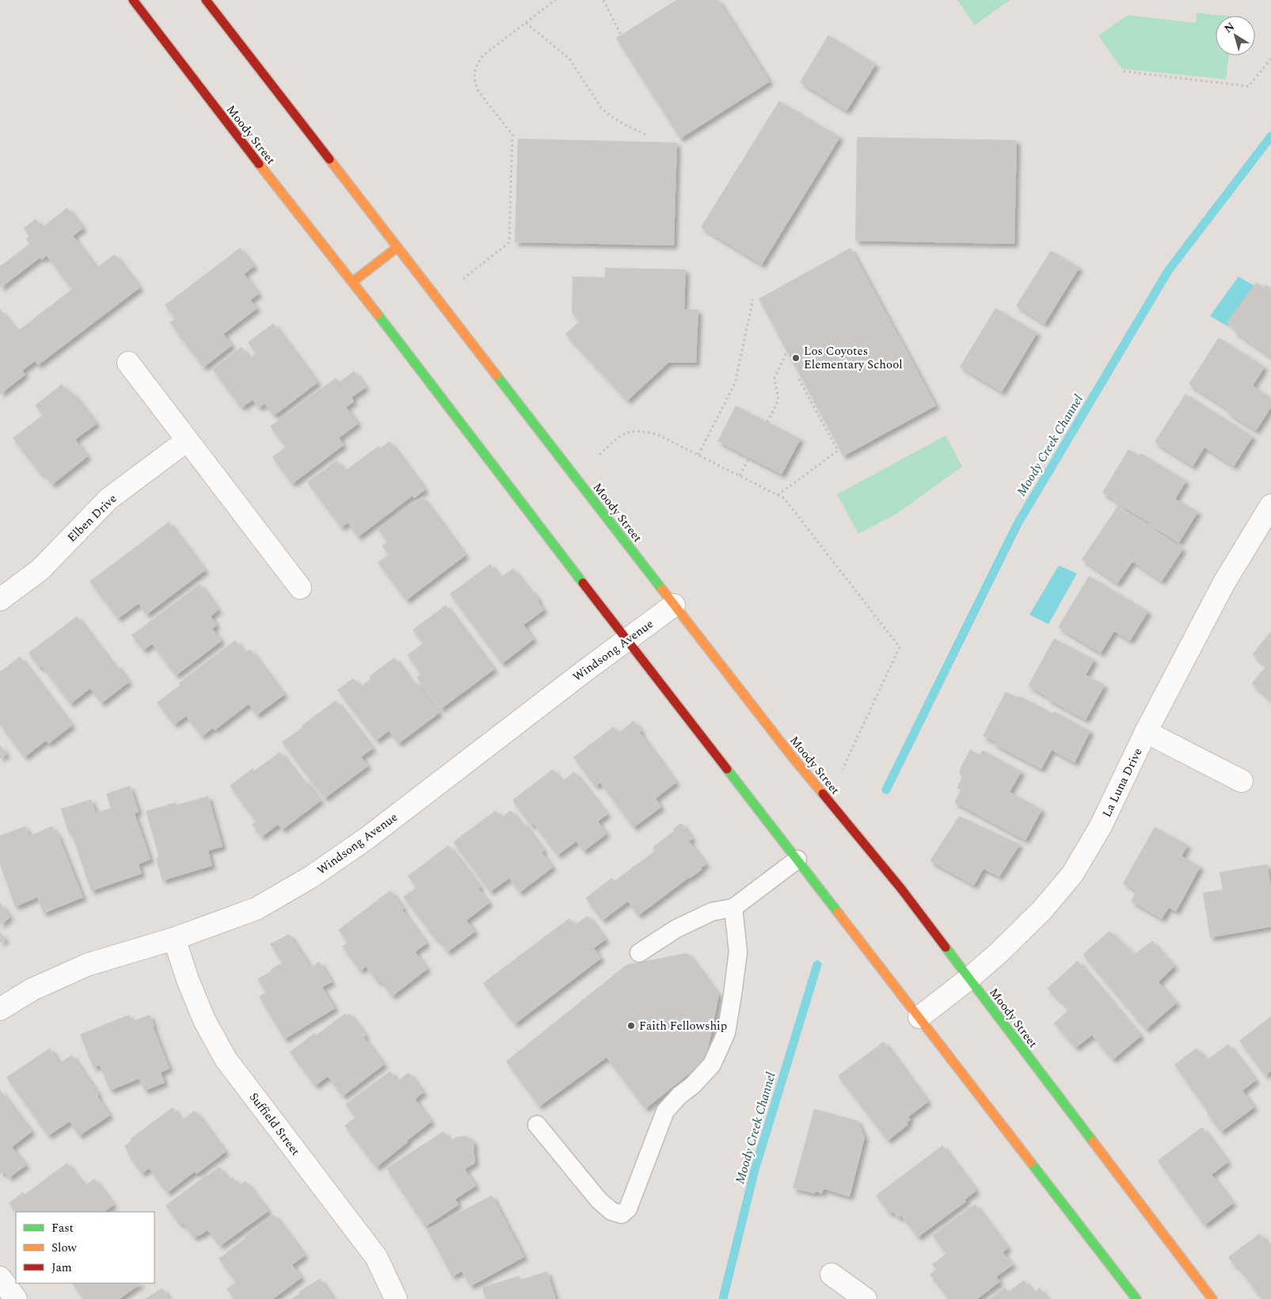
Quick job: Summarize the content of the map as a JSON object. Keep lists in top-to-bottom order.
{
  "streets": {
    "main road": ["Moody Street"],
    "street": [
      "Elben Drive",
      "Windsong Avenue",
      "La Luna Drive",
      "Suffield Street"
    ]
  },
  "crossings": [
    ["Moody Street", "Windsong Avenue"],
    ["Moody Street", "La Luna Drive"],
    ["Windsong Avenue", "Suffield Street"]
  ],
  "water": ["Moody Creek Channel"],
  "places": ["Los Coyotes Elementary School", "Faith Fellowship"],
  "legend": ["Fast", "Slow", "Jam"],
  "north": "top left"
}
